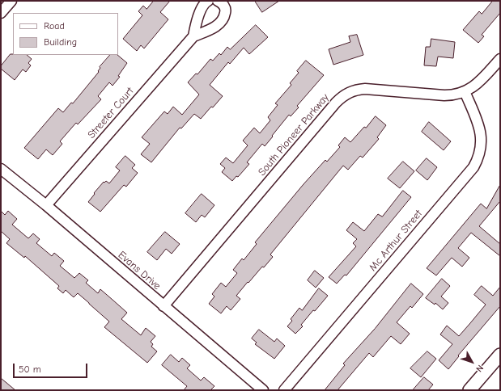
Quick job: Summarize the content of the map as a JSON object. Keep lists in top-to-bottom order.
{
  "streets": {
    "street": [
      "Streeter Court",
      "South Pioneer Parkway",
      "Mc Arthur Street",
      "Evans Drive"
    ]
  },
  "crossings": [
    ["Streeter Court", "Evans Drive"],
    ["South Pioneer Parkway", "Mc Arthur Street"],
    ["South Pioneer Parkway", "Evans Drive"]
  ],
  "legend": ["Road", "Building"],
  "scale_bar": "50 m",
  "north": "bottom right"
}
